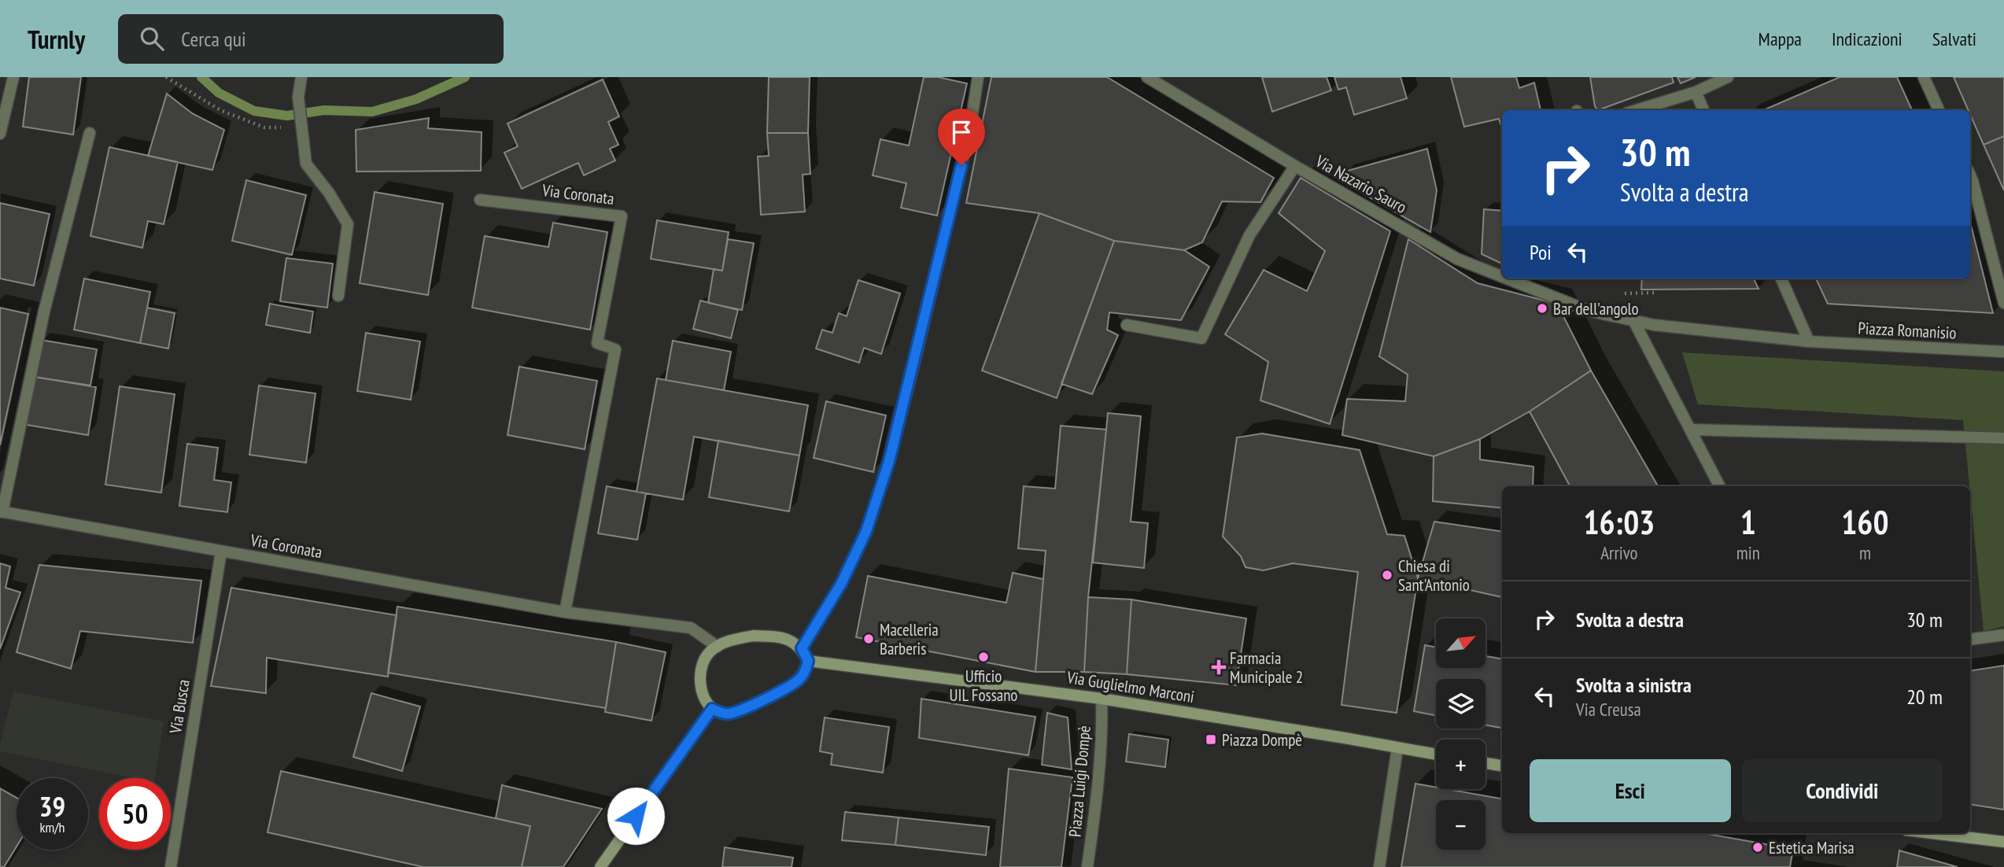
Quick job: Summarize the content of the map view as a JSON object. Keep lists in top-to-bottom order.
{
  "streets": {
    "main road": ["Via Guglielmo Marconi"],
    "street": [
      "Via Nazario Sauro",
      "Via Coronata",
      "Piazza Romanisio",
      "Via Busca",
      "Piazza Luigi Dompè"
    ]
  },
  "crossings": [
    ["Via Nazario Sauro", "Piazza Romanisio"],
    ["Via Coronata", "Via Guglielmo Marconi"],
    ["Via Coronata", "Via Busca"],
    ["Via Guglielmo Marconi", "Piazza Luigi Dompè"]
  ],
  "places": {
    "other": [
      "Bar dell'angolo",
      "Chiesa di Sant'Antonio",
      "Macelleria Barberis",
      "Ufficio UIL Fossano",
      "Estetica Marisa"
    ],
    "health": ["Farmacia Municipale 2"],
    "transit": ["Piazza Dompè"]
  },
  "north": "top right",
  "page": {
    "header": "Turnly",
    "search": "Cerca qui",
    "nav": ["Mappa", "Indicazioni", "Salvati"],
    "turn": ["30 m", "Svolta a destra"],
    "then": "Poi",
    "eta": [
      "16:03",
      "Arrivo",
      "1",
      "min",
      "160",
      "m"
    ],
    "list": [
      {
        "name": "Svolta a destra",
        "value": "30 m"
      },
      {
        "name": "Svolta a sinistra",
        "note": "Via Creusa",
        "value": "20 m"
      }
    ],
    "map_buttons": ["+", "−"],
    "buttons": ["Esci", "Condividi"],
    "speed": "39 km/h",
    "limit": "50"
  }
}
